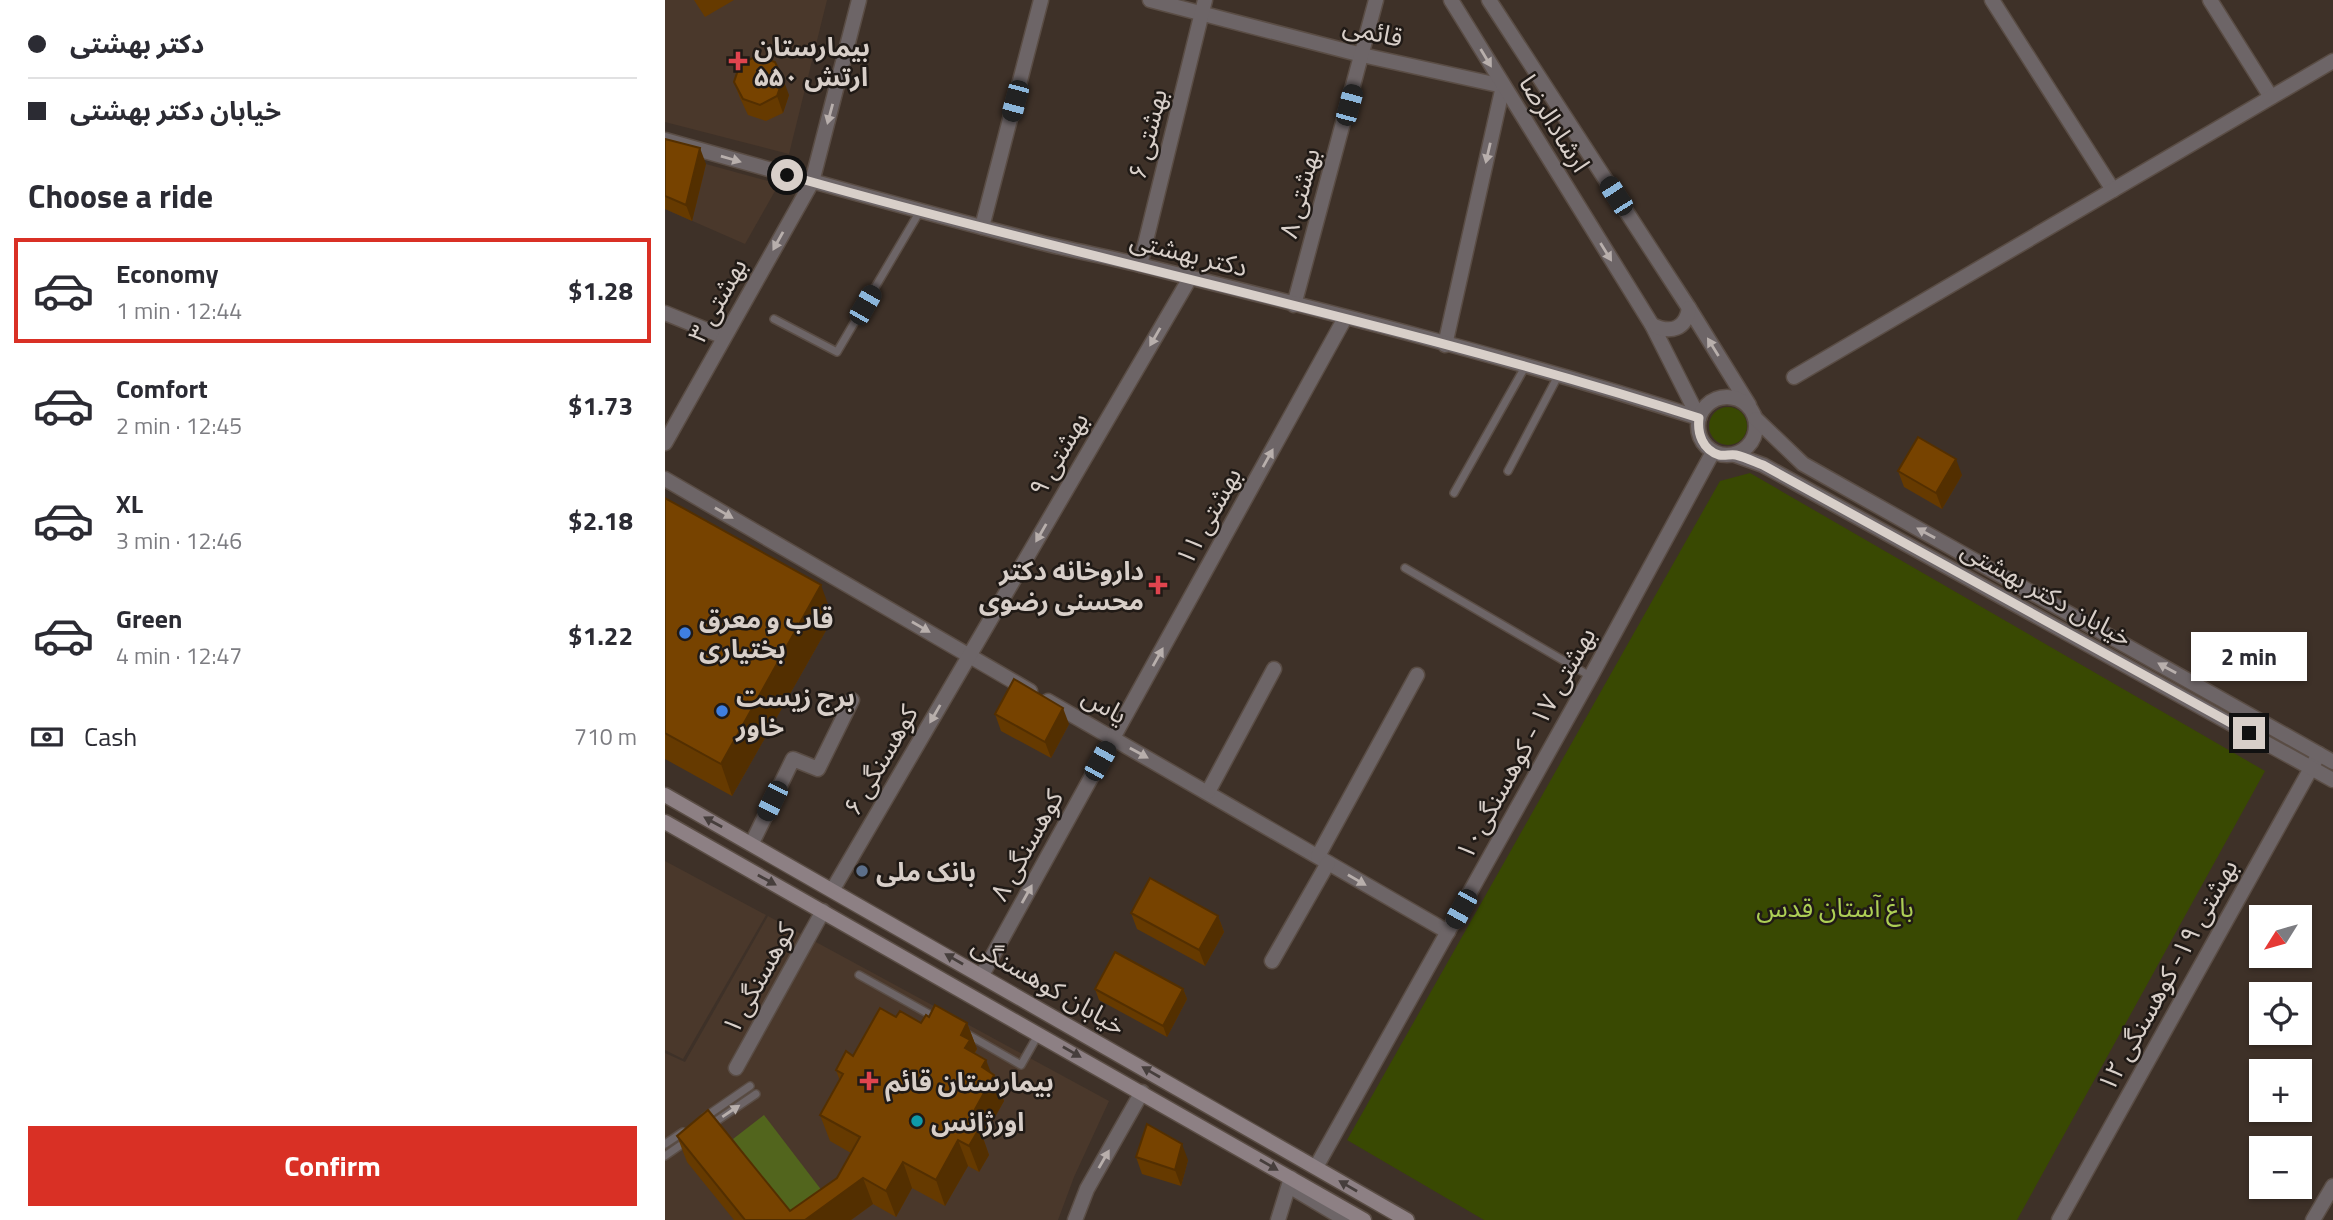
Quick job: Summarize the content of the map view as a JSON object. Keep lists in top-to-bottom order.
{
  "streets": {
    "main road": ["خیابان کوهسنگی"],
    "street": [
      "قائمی",
      "ارشادالرضا",
      "بهشتی ۶",
      "بهشتی ۸",
      "دکتر بهشتی",
      "بهشتی ۳",
      "بهشتی ۹",
      "بهشتی ۱۱",
      "خیابان دکتر بهشتی",
      "یاس",
      "بهشتی ۱۷ - کوهسنگی۱۰",
      "کوهسنگی ۶",
      "کوهسنگی ۸",
      "بهشتی ۱۹- کوهسنگی ۱۲",
      "کوهسنگی ۱"
    ]
  },
  "crossings": [
    ["قائمی", "ارشادالرضا"],
    ["قائمی", "بهشتی ۶"],
    ["قائمی", "بهشتی ۸"],
    ["ارشادالرضا", "دکتر بهشتی"],
    ["ارشادالرضا", "خیابان دکتر بهشتی"],
    ["ارشادالرضا", "بهشتی ۱۷ - کوهسنگی۱۰"],
    ["بهشتی ۶", "دکتر بهشتی"],
    ["بهشتی ۸", "دکتر بهشتی"],
    ["دکتر بهشتی", "بهشتی ۳"],
    ["دکتر بهشتی", "بهشتی ۹"],
    ["دکتر بهشتی", "بهشتی ۱۱"],
    ["دکتر بهشتی", "خیابان دکتر بهشتی"],
    ["دکتر بهشتی", "بهشتی ۱۷ - کوهسنگی۱۰"],
    ["بهشتی ۹", "یاس"],
    ["بهشتی ۹", "کوهسنگی ۶"],
    ["بهشتی ۱۱", "یاس"],
    ["بهشتی ۱۱", "کوهسنگی ۸"],
    ["خیابان دکتر بهشتی", "بهشتی ۱۷ - کوهسنگی۱۰"],
    ["خیابان دکتر بهشتی", "بهشتی ۱۹- کوهسنگی ۱۲"],
    ["یاس", "بهشتی ۱۷ - کوهسنگی۱۰"],
    ["یاس", "کوهسنگی ۶"],
    ["یاس", "کوهسنگی ۸"],
    ["بهشتی ۱۷ - کوهسنگی۱۰", "خیابان کوهسنگی"],
    ["کوهسنگی ۶", "خیابان کوهسنگی"],
    ["کوهسنگی ۸", "خیابان کوهسنگی"],
    ["کوهسنگی ۱", "خیابان کوهسنگی"]
  ],
  "one_way": [
    "بهشتی ۳",
    "بهشتی ۹",
    "بهشتی ۱۱",
    "یاس",
    "کوهسنگی ۶",
    "کوهسنگی ۸"
  ],
  "parks": ["باغ آستان قدس"],
  "places": {
    "health": ["بیمارستان ۵۵۰ ارتش", "داروخانه دکتر محسنی رضوی", "بیمارستان قائم"],
    "other": [
      "قاب و معرق بختیاری",
      "برج زیست خاور",
      "بانک ملی",
      "اورژانس"
    ]
  },
  "north": "bottom left",
  "page": {
    "banner": ["دکتر بهشتی", "خیابان دکتر بهشتی"],
    "heading": "Choose a ride",
    "list": [
      {
        "name": "Economy",
        "note": "1 min · 12:44",
        "value": "$1.28"
      },
      {
        "name": "Comfort",
        "note": "2 min · 12:45",
        "value": "$1.73"
      },
      {
        "name": "XL",
        "note": "3 min · 12:46",
        "value": "$2.18"
      },
      {
        "name": "Green",
        "note": "4 min · 12:47",
        "value": "$1.22"
      }
    ],
    "bubble": "2 min",
    "pay": ["Cash", "710 m"],
    "map_buttons": ["+", "−"],
    "buttons": "Confirm"
  }
}
